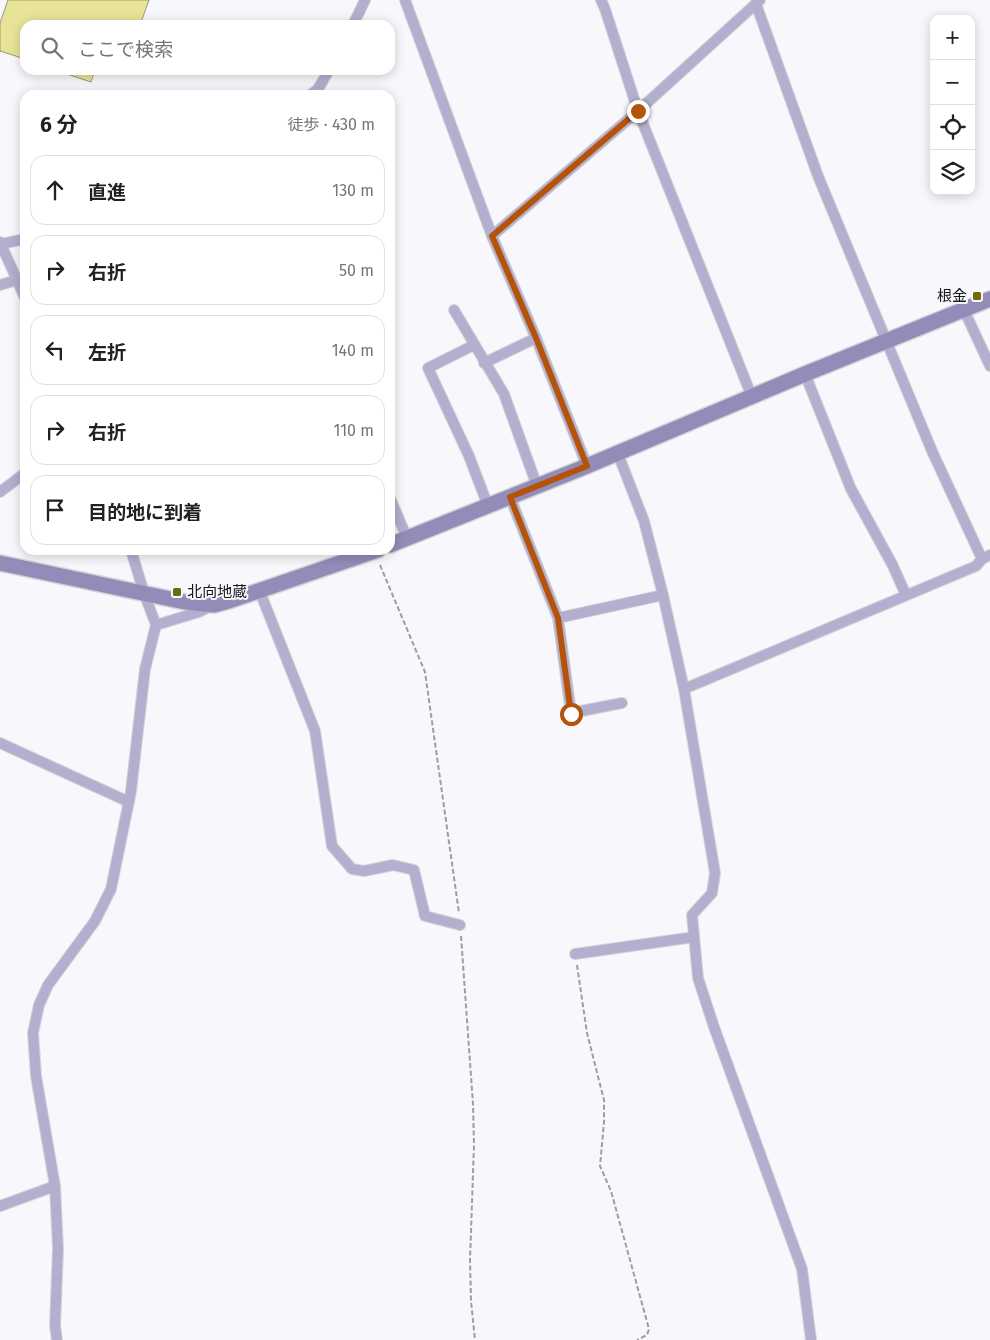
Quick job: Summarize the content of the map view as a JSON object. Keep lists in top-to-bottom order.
{
  "places": {
    "transit": ["根金", "北向地蔵"]
  },
  "page": {
    "map_buttons": ["+", "−"],
    "search": "ここで検索",
    "heading": ["6 分", "徒歩 · 430 m"],
    "list": [
      ["直進", "130 m"],
      ["右折", "50 m"],
      ["左折", "140 m"],
      ["右折", "110 m"],
      "目的地に到着"
    ]
  }
}
